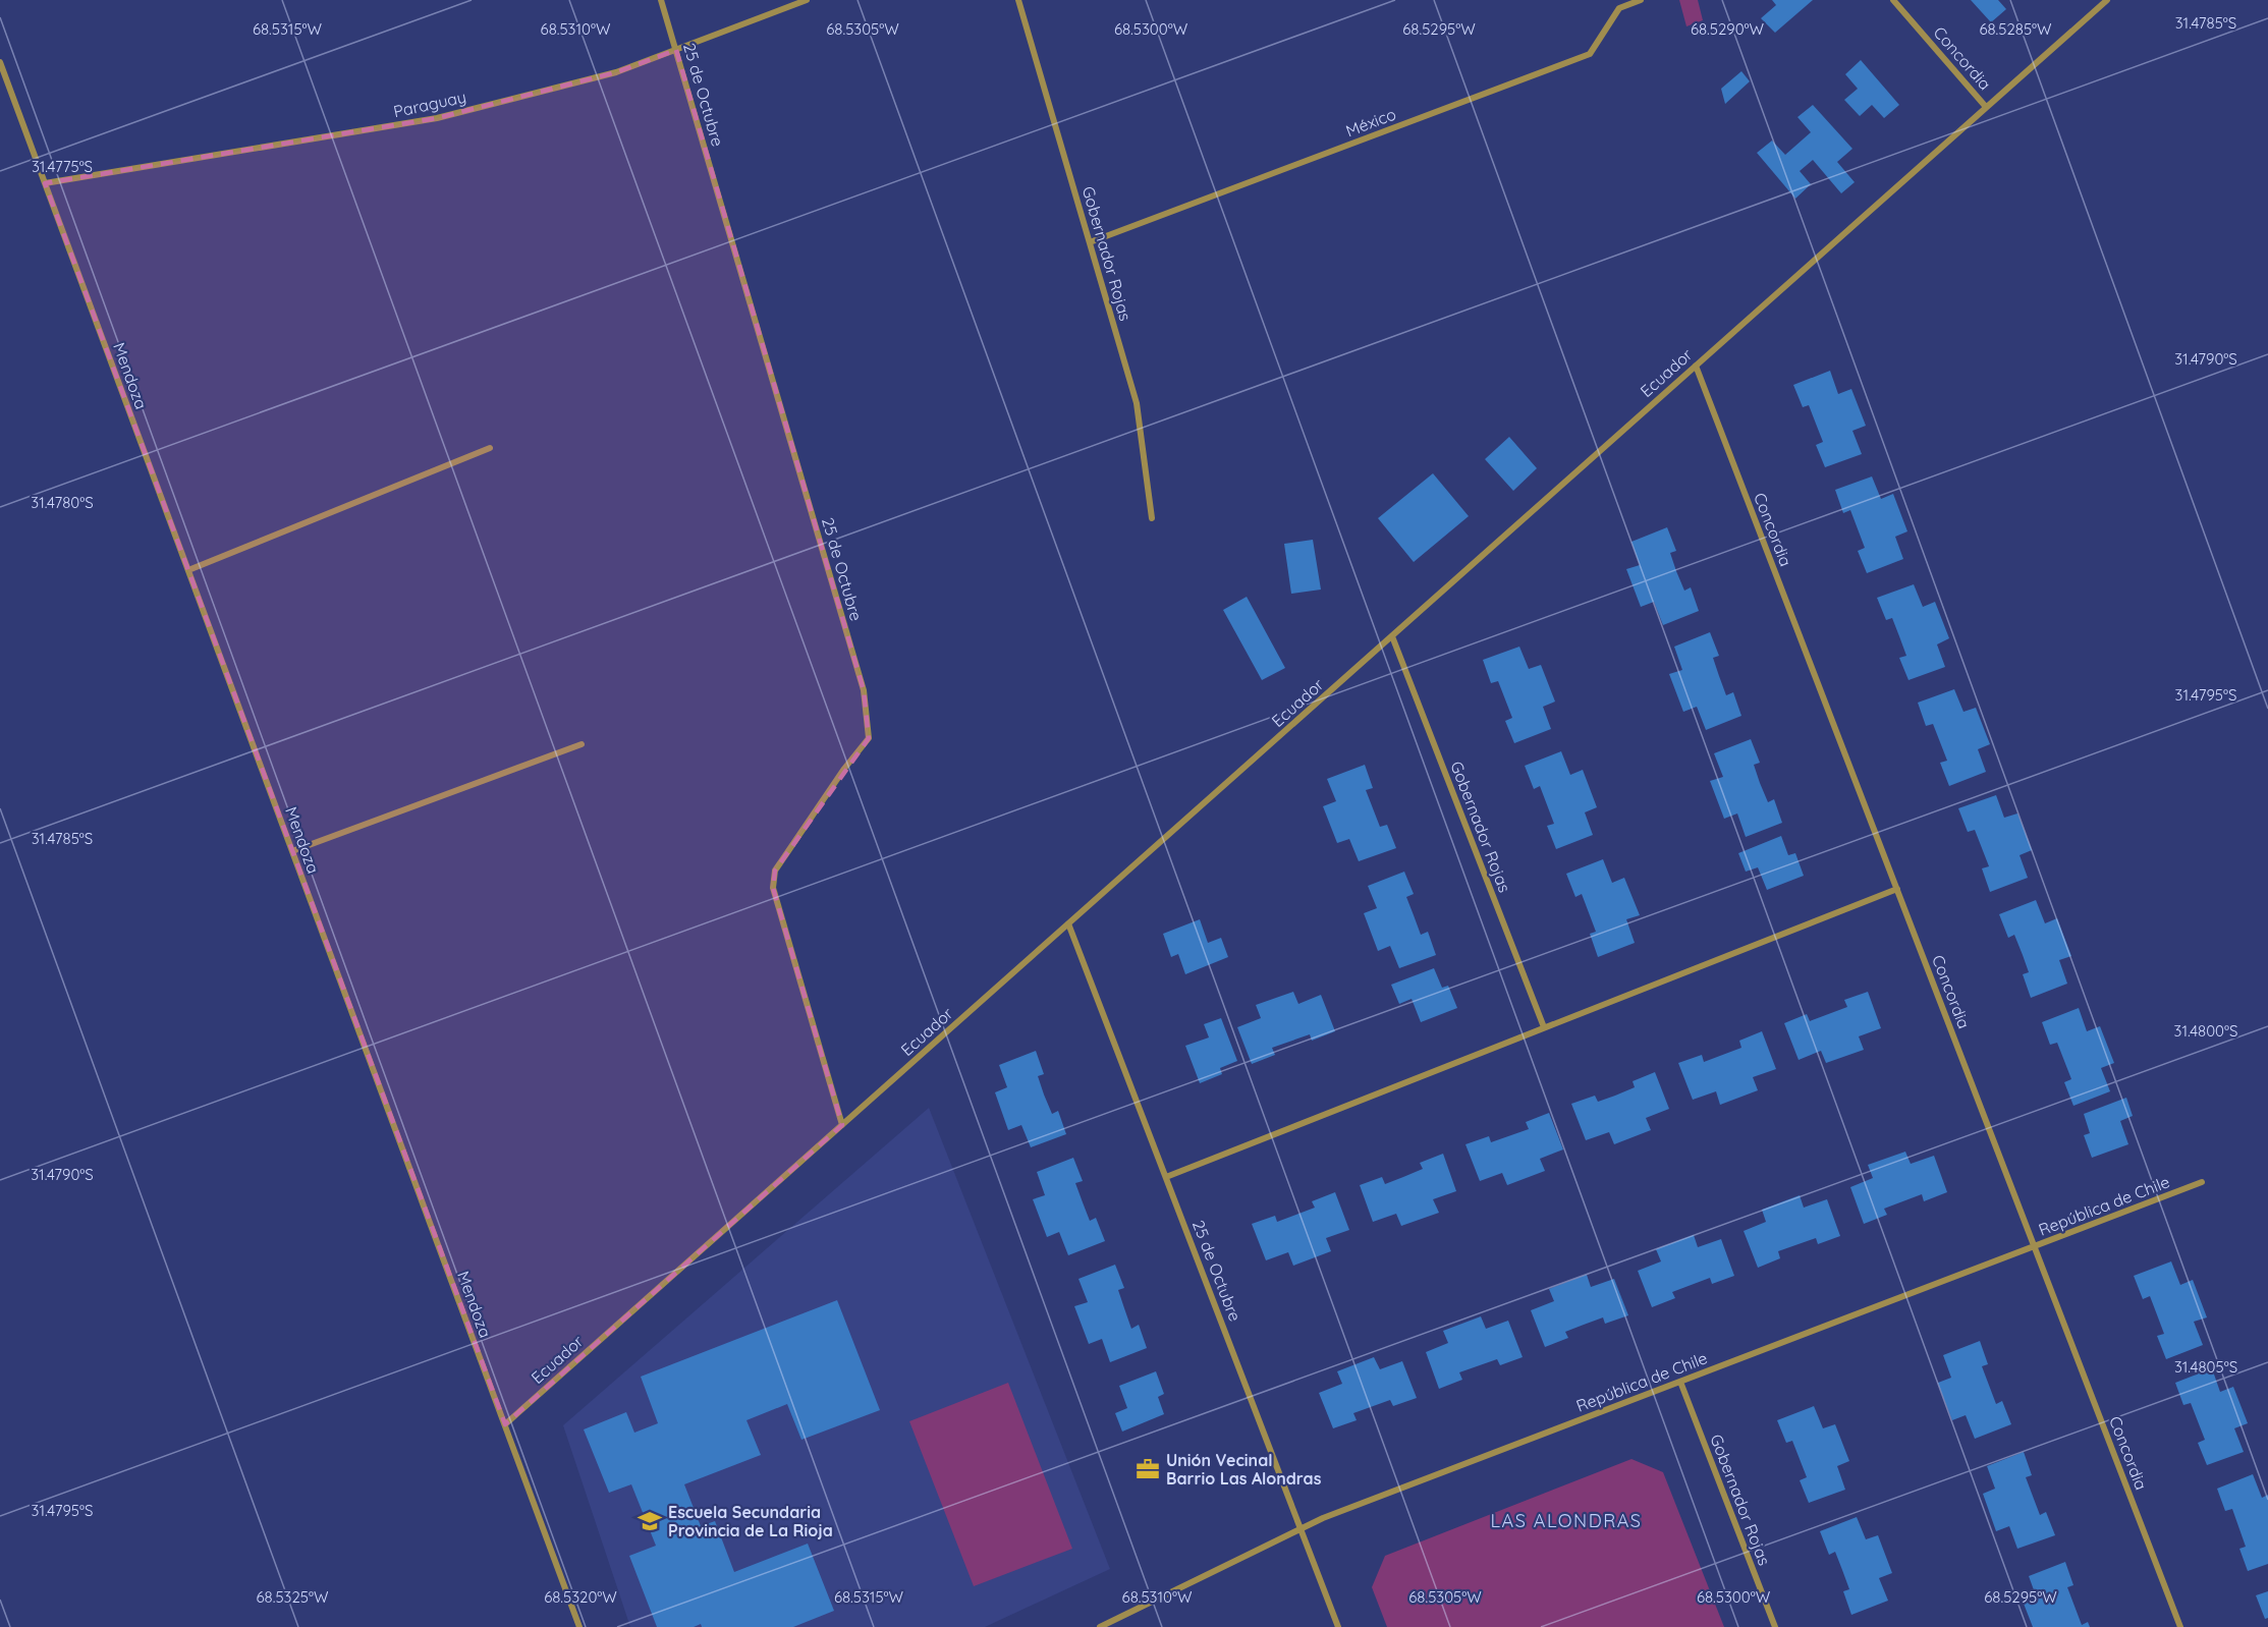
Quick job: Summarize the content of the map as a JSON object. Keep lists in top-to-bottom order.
{
  "streets": {
    "street": [
      "Concordia",
      "25 de Octubre",
      "Paraguay",
      "México",
      "Gobernador Rojas",
      "Ecuador",
      "Mendoza",
      "República de Chile"
    ]
  },
  "crossings": [
    ["Concordia", "Ecuador"],
    ["Concordia", "República de Chile"],
    ["25 de Octubre", "Paraguay"],
    ["25 de Octubre", "Ecuador"],
    ["25 de Octubre", "República de Chile"],
    ["Paraguay", "Mendoza"],
    ["México", "Gobernador Rojas"],
    ["Gobernador Rojas", "Ecuador"],
    ["Gobernador Rojas", "República de Chile"],
    ["Ecuador", "Mendoza"]
  ],
  "districts": ["LAS ALONDRAS"],
  "places": {
    "office": ["Unión Vecinal Barrio Las Alondras"],
    "school or university": ["Escuela Secundaria Provincia de La Rioja"]
  },
  "coordinates": [
    "31.4785°S",
    "68.5315°W",
    "68.5310°W",
    "68.5305°W",
    "68.5300°W",
    "68.5295°W",
    "68.5290°W",
    "68.5285°W",
    "31.4775°S",
    "31.4790°S",
    "31.4780°S",
    "31.4795°S",
    "31.4800°S",
    "31.4805°S",
    "68.5325°W",
    "68.5320°W"
  ]
}
